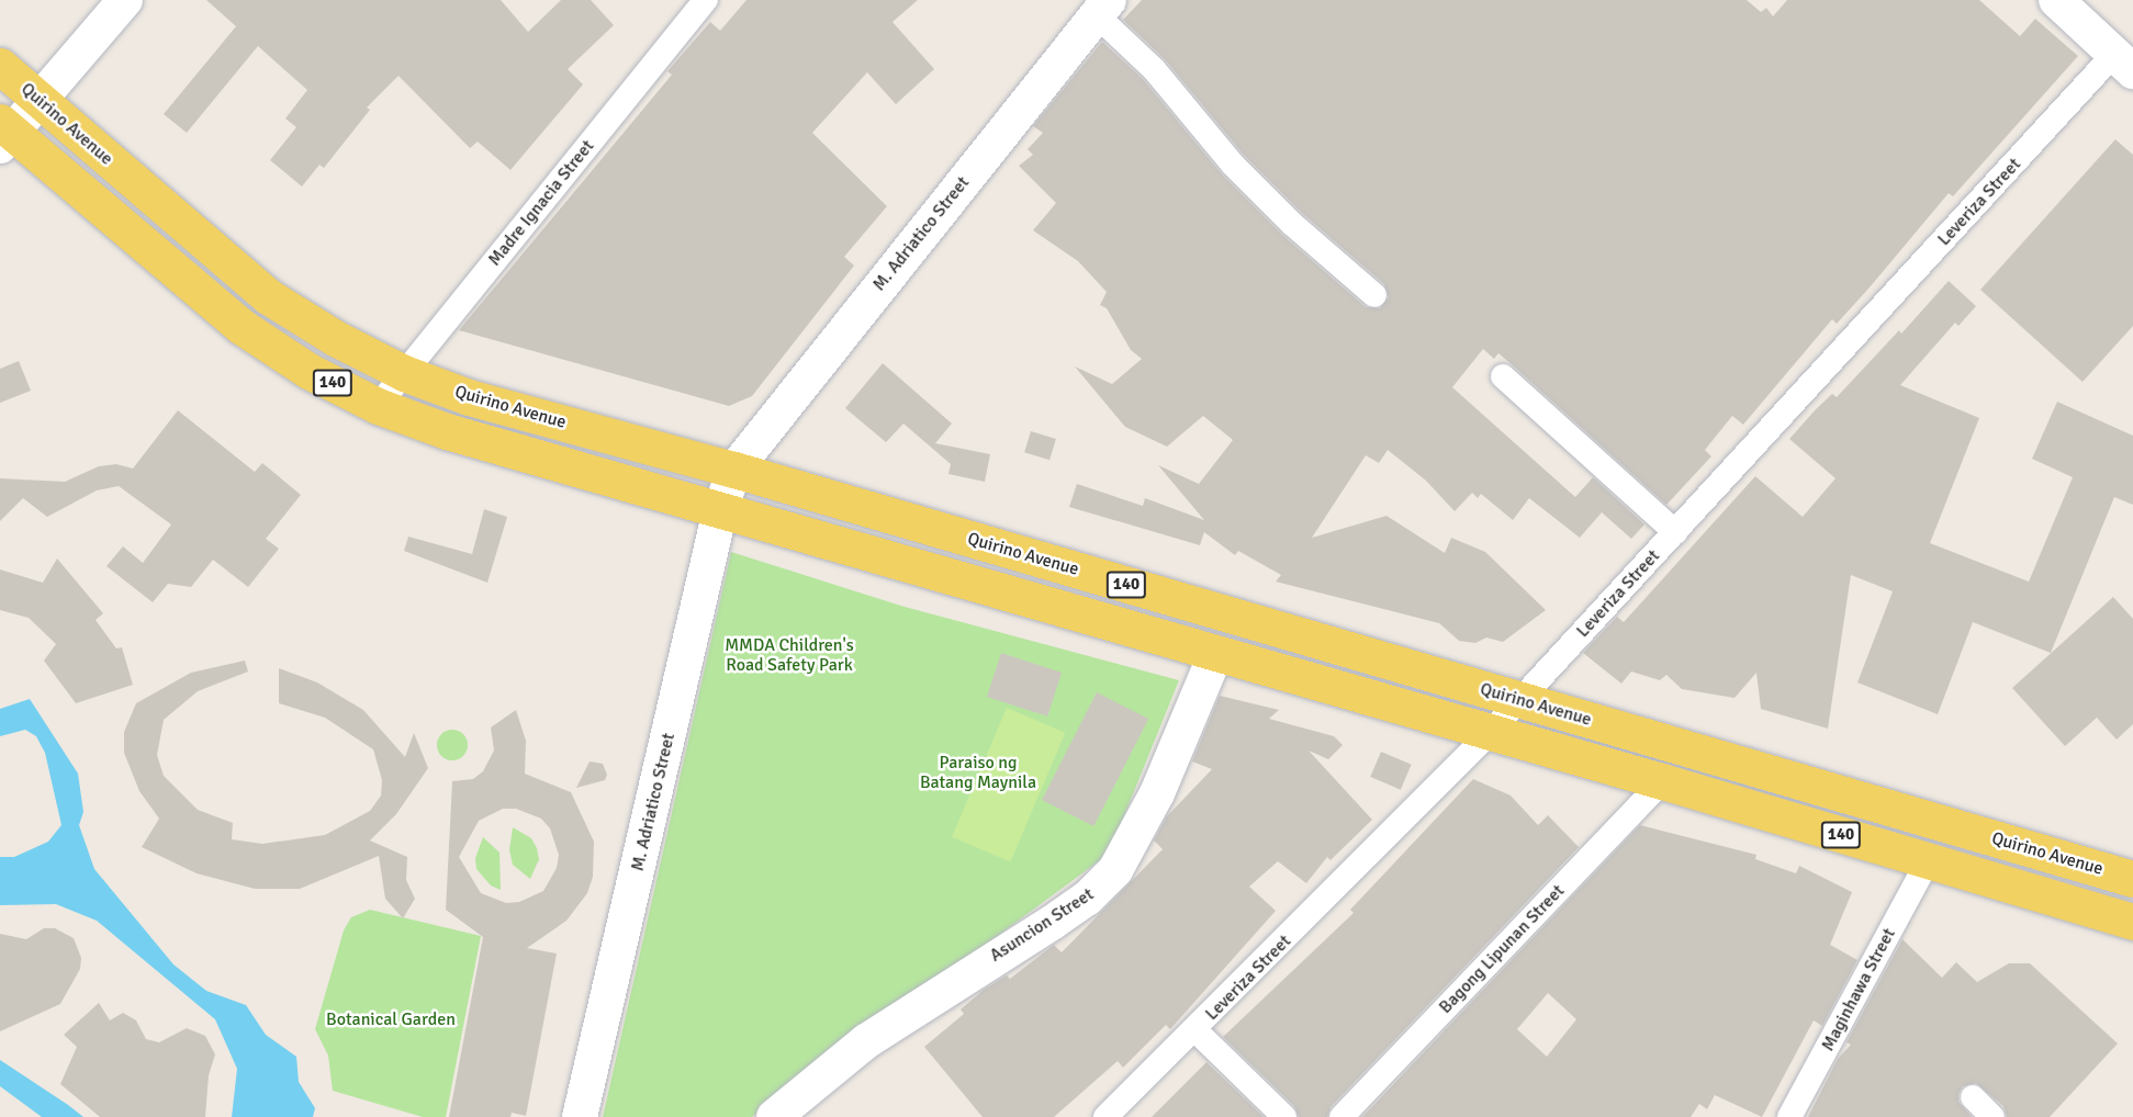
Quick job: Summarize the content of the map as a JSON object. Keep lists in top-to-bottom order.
{
  "streets": {
    "main road": ["Quirino Avenue", "140"],
    "street": [
      "Leveriza Street",
      "Madre Ignacia Street",
      "M. Adriatico Street",
      "Asuncion Street",
      "Bagong Lipunan Street",
      "Maginhawa Street"
    ]
  },
  "crossings": [
    ["Quirino Avenue", "Leveriza Street"],
    ["Quirino Avenue", "Madre Ignacia Street"],
    ["Quirino Avenue", "M. Adriatico Street"],
    ["Quirino Avenue", "Asuncion Street"],
    ["Quirino Avenue", "Bagong Lipunan Street"],
    ["Quirino Avenue", "Maginhawa Street"]
  ],
  "parks": ["MMDA Children's Road Safety Park", "Paraiso ng Batang Maynila", "Botanical Garden"]
}
